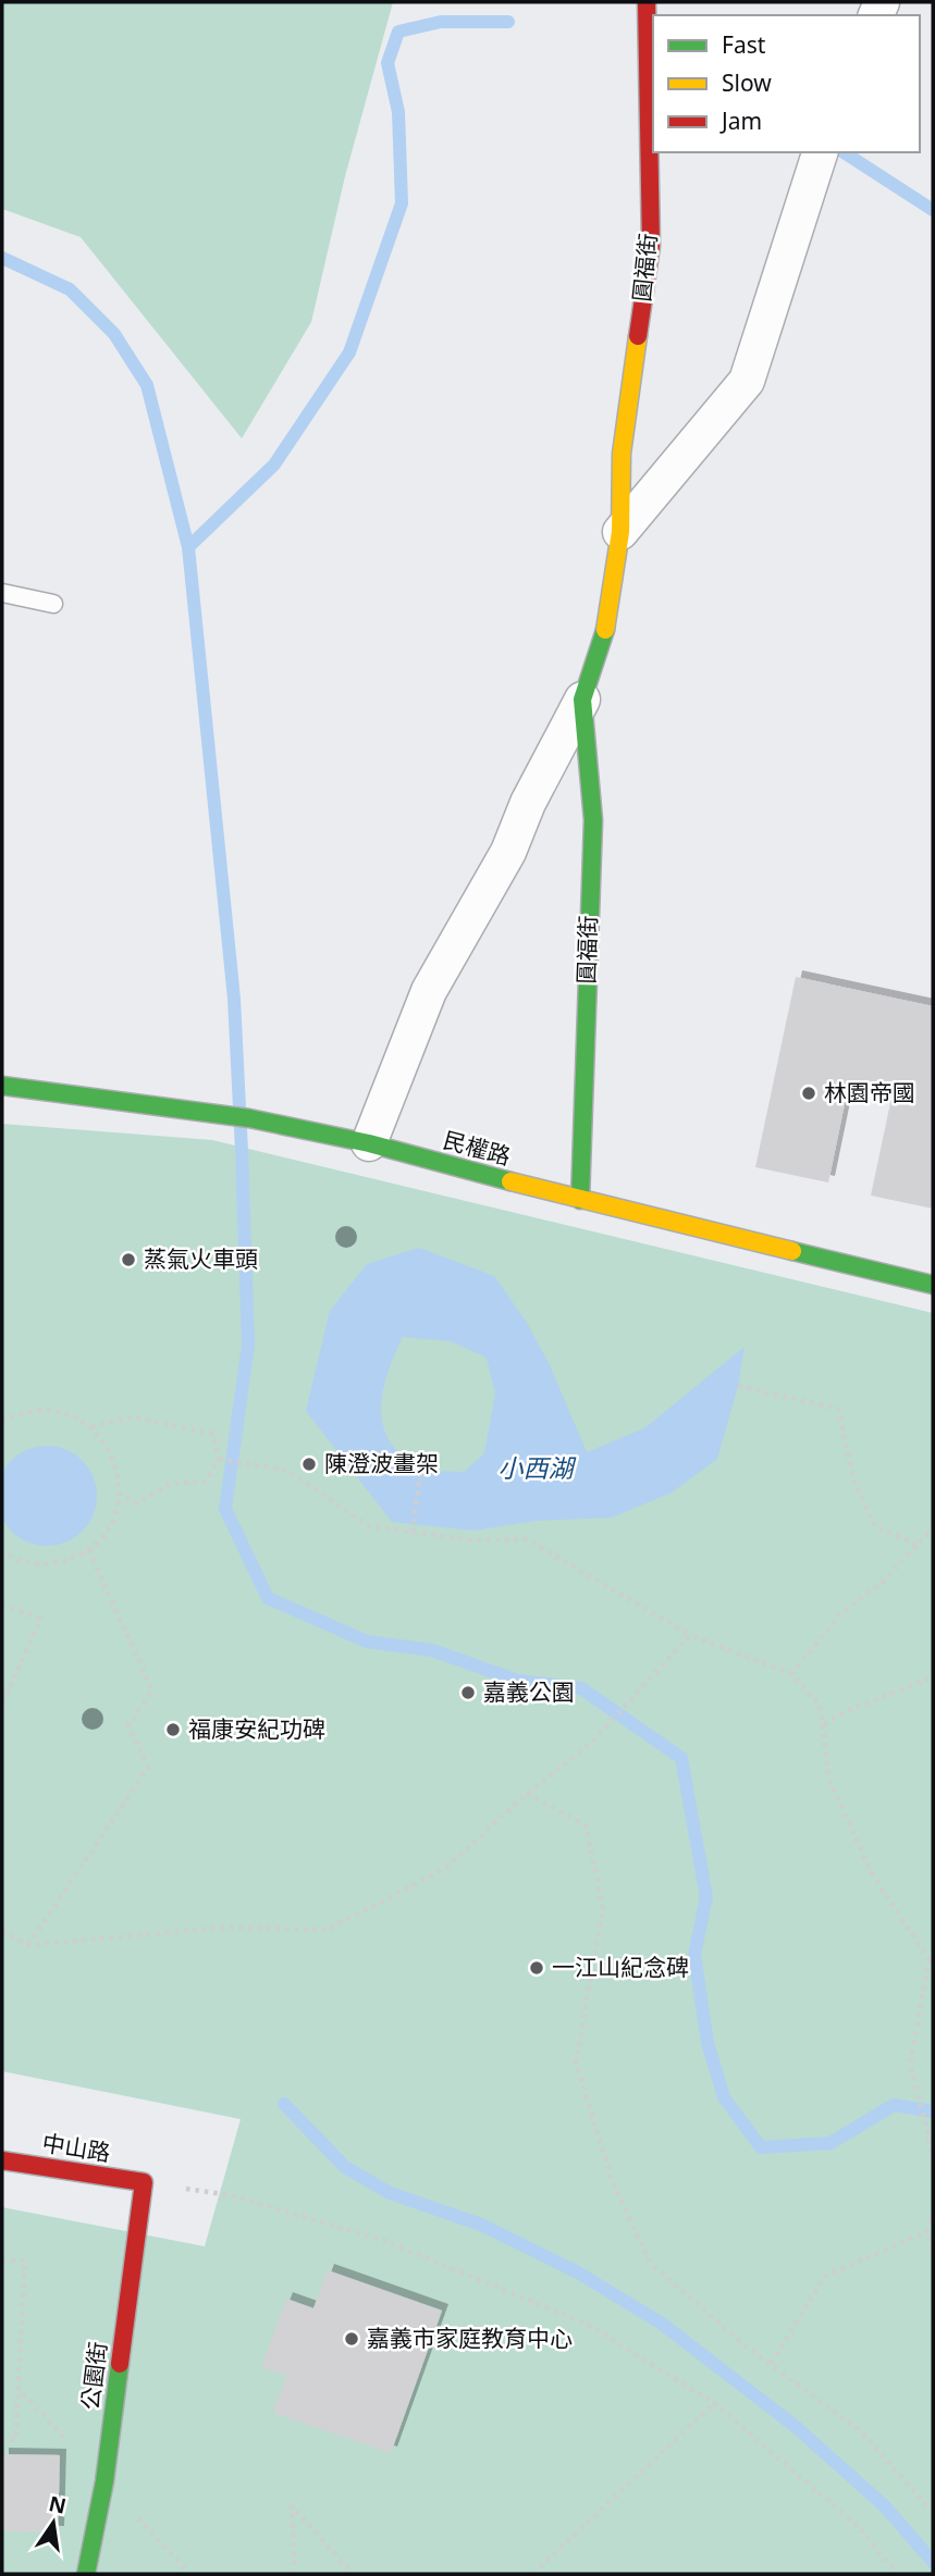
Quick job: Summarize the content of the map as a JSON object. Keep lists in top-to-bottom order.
{
  "streets": {
    "street": [
      "圓福街",
      "民權路",
      "中山路",
      "公園街"
    ]
  },
  "crossings": [
    ["圓福街", "民權路"],
    ["中山路", "公園街"]
  ],
  "water": ["小西湖"],
  "places": [
    "林園帝國",
    "蒸氣火車頭",
    "陳澄波畫架",
    "嘉義公園",
    "福康安紀功碑",
    "一江山紀念碑",
    "嘉義市家庭教育中心"
  ],
  "legend": ["Fast", "Slow", "Jam"],
  "north": "top"
}
